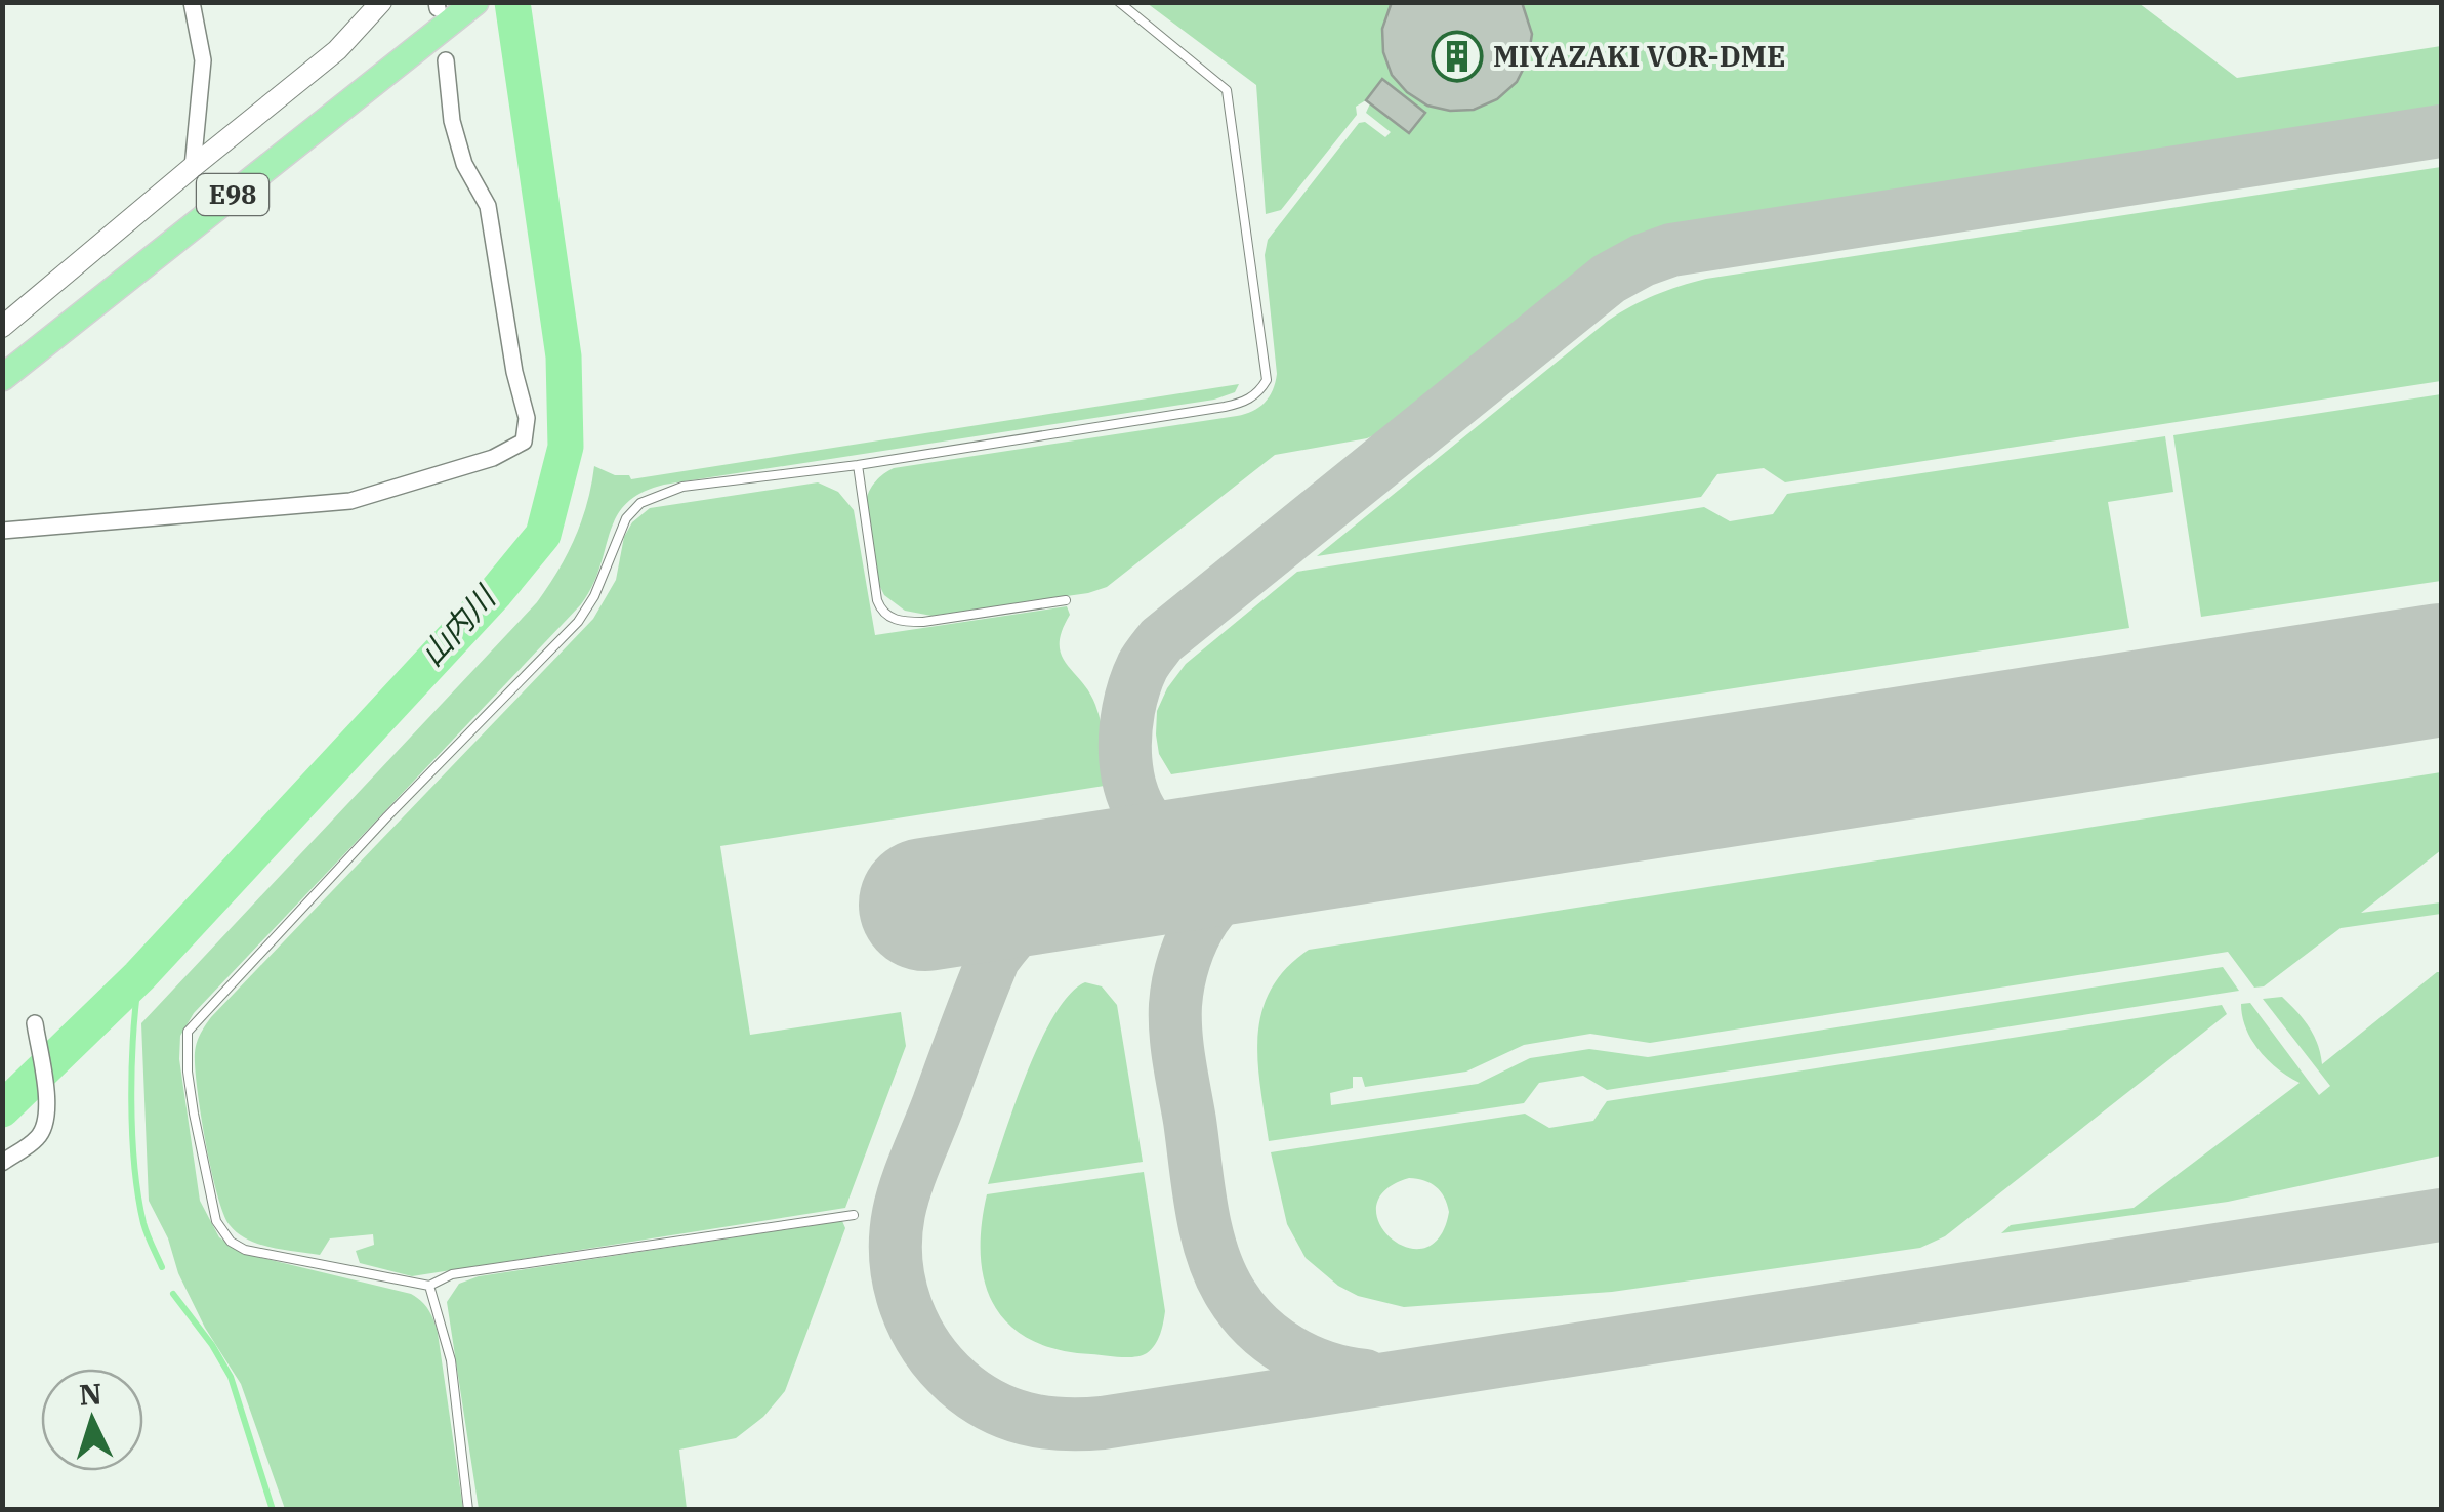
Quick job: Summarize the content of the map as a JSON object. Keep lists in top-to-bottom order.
{
  "streets": {
    "main road": ["E98"]
  },
  "water": ["山内川"],
  "places": {
    "building": ["MIYAZAKI VOR-DME"]
  },
  "north": "top"
}
